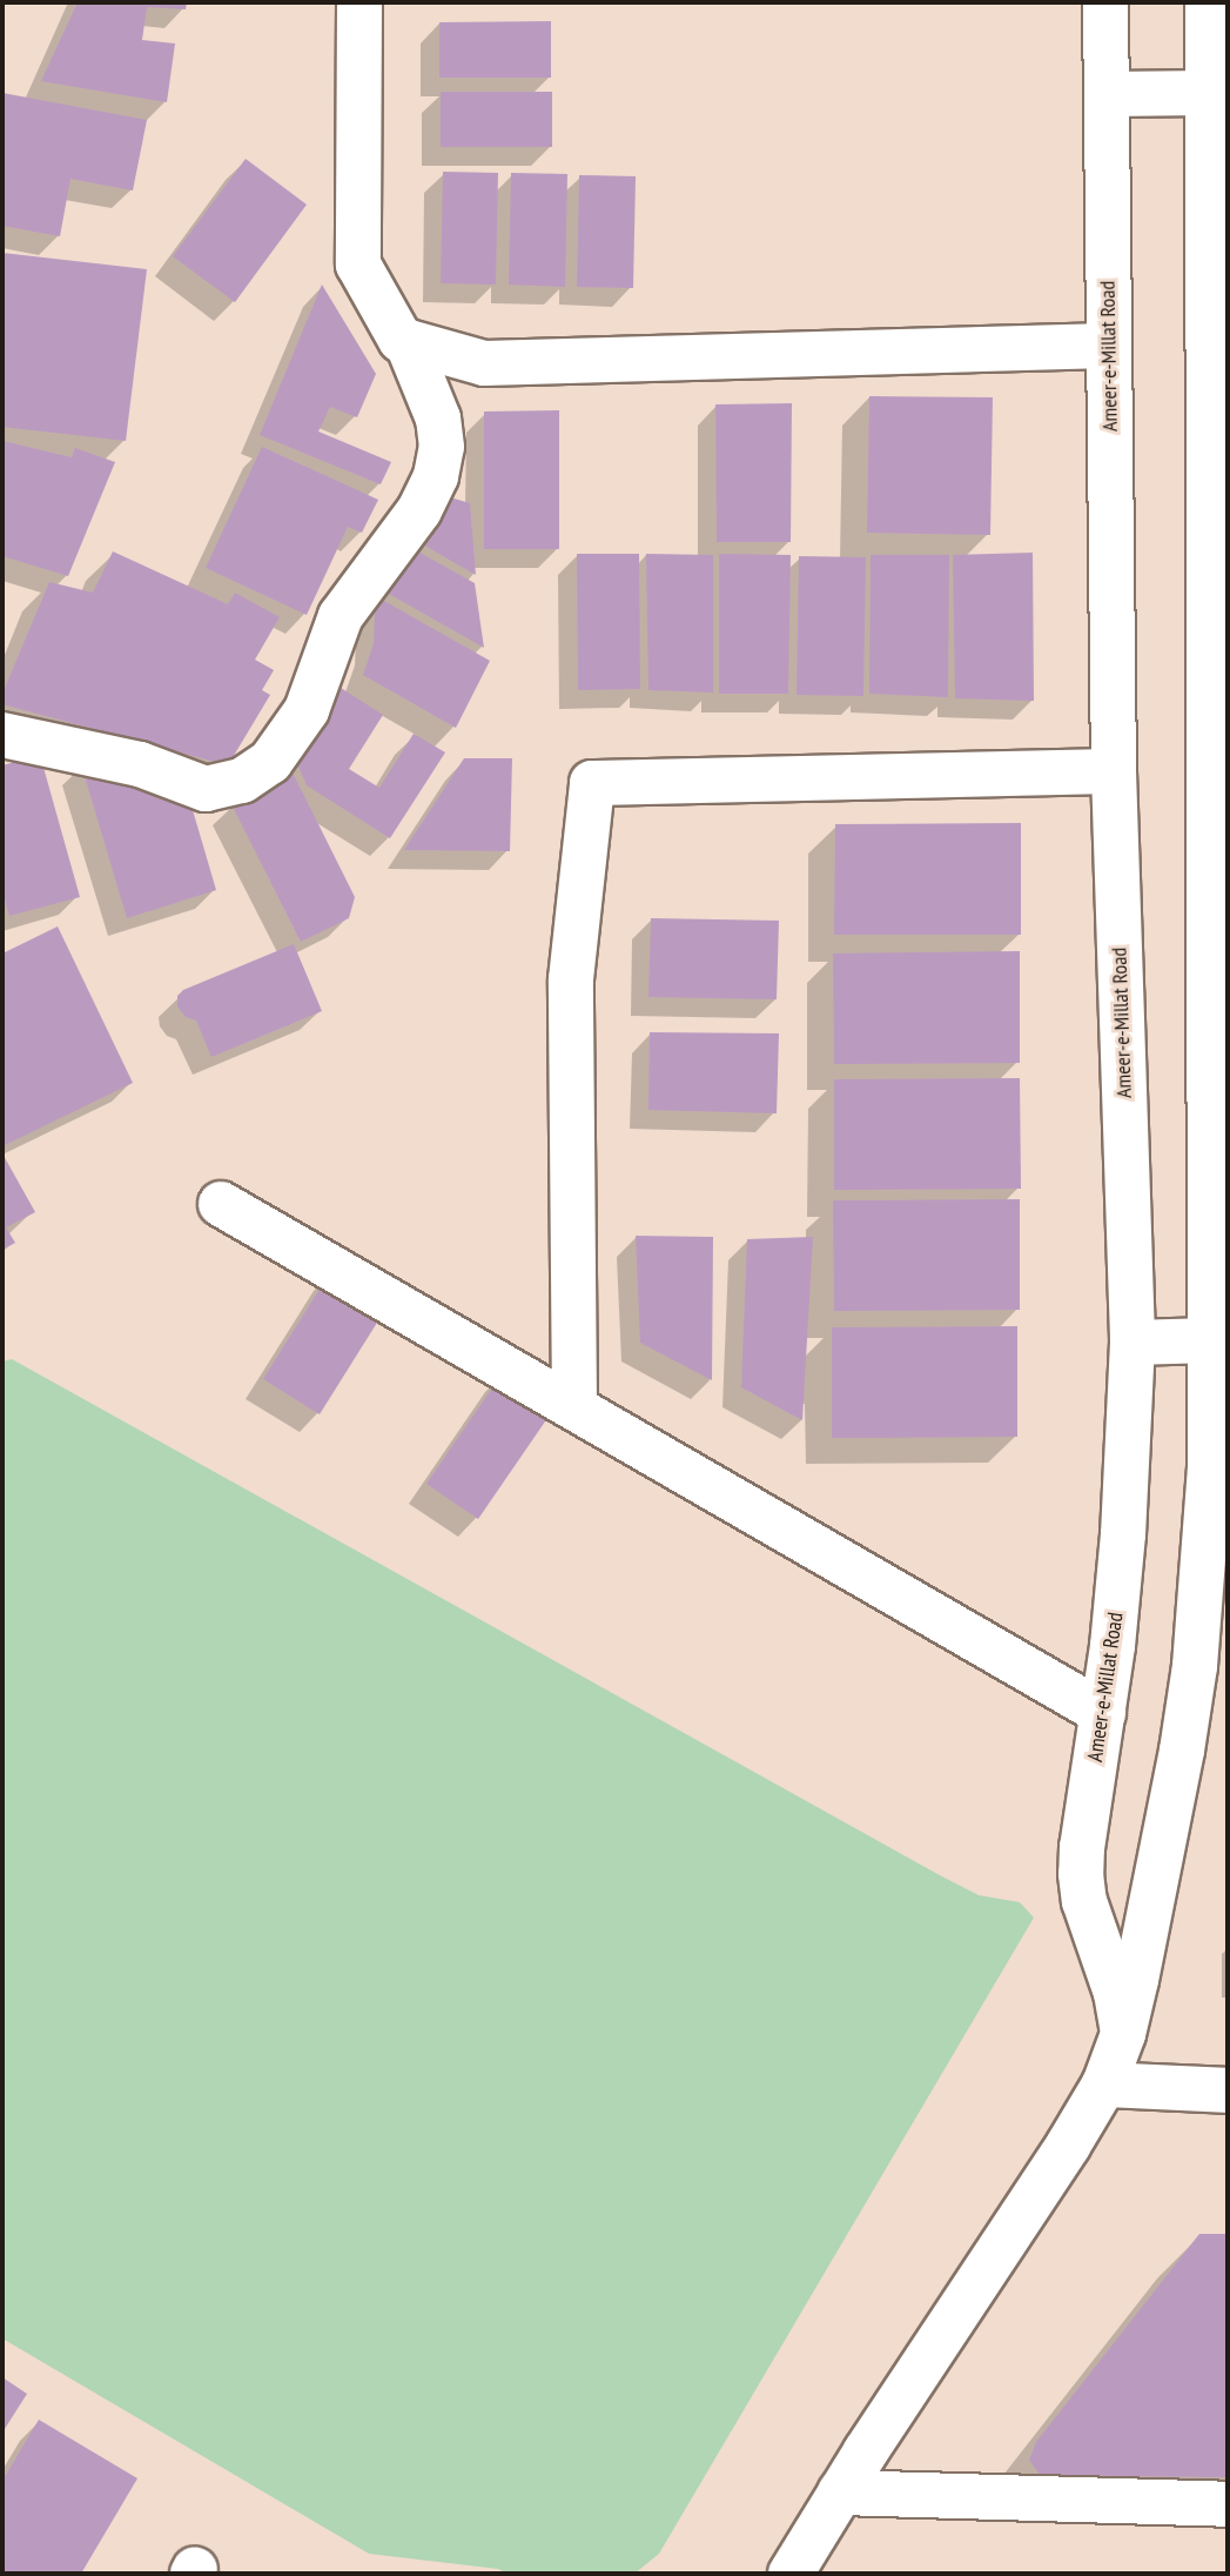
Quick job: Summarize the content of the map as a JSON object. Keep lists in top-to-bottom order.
{
  "streets": {
    "main road": ["Ameer-e-Millat Road"]
  }
}
